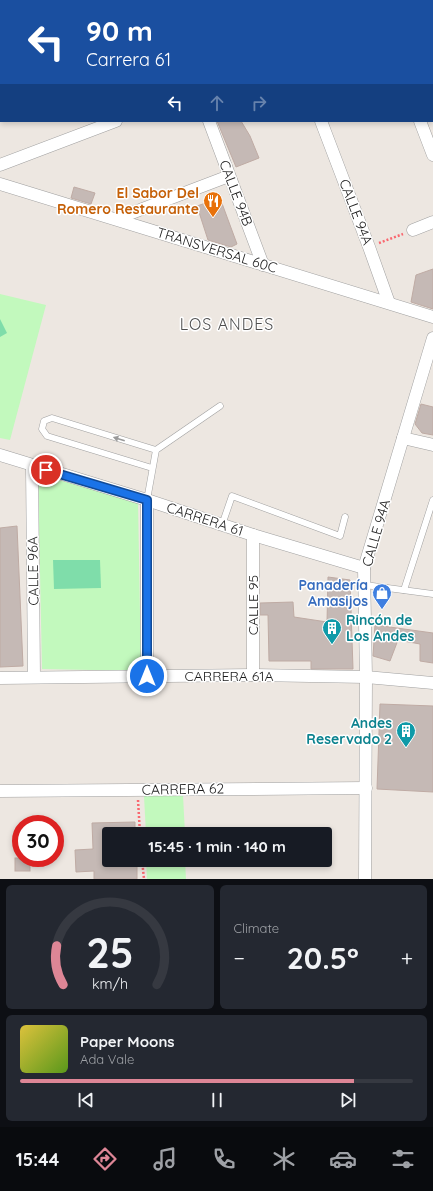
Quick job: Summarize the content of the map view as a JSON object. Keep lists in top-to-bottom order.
{
  "streets": {
    "street": [
      "CALLE 94B",
      "CALLE 94A",
      "TRANSVERSAL 60C",
      "CARRERA 61",
      "CALLE 96A",
      "CALLE 95",
      "CARRERA 61A",
      "CARRERA 62"
    ]
  },
  "crossings": [
    ["CALLE 94B", "TRANSVERSAL 60C"],
    ["CALLE 94A", "TRANSVERSAL 60C"],
    ["CALLE 94A", "CARRERA 61"],
    ["CALLE 94A", "CARRERA 61A"],
    ["CALLE 94A", "CARRERA 62"],
    ["CARRERA 61", "CALLE 96A"],
    ["CARRERA 61", "CALLE 95"],
    ["CALLE 96A", "CARRERA 61A"],
    ["CALLE 95", "CARRERA 61A"]
  ],
  "districts": ["LOS ANDES"],
  "places": {
    "restaurant": ["El Sabor Del Romero Restaurante"],
    "shop": ["Panadería Amasijos"],
    "building": ["Rincón de Los Andes", "Andes Reservado 2"]
  },
  "page": {
    "turn": ["90 m", "Carrera 61"],
    "limit": "30",
    "trip": "15:45 · 1 min · 140 m",
    "tile": "Climate",
    "heat": ["−", "20.5°", "+"],
    "song": ["Paper Moons", "Ada Vale"],
    "tabs": "15:44",
    "gauge": ["25", "km/h"]
  }
}
